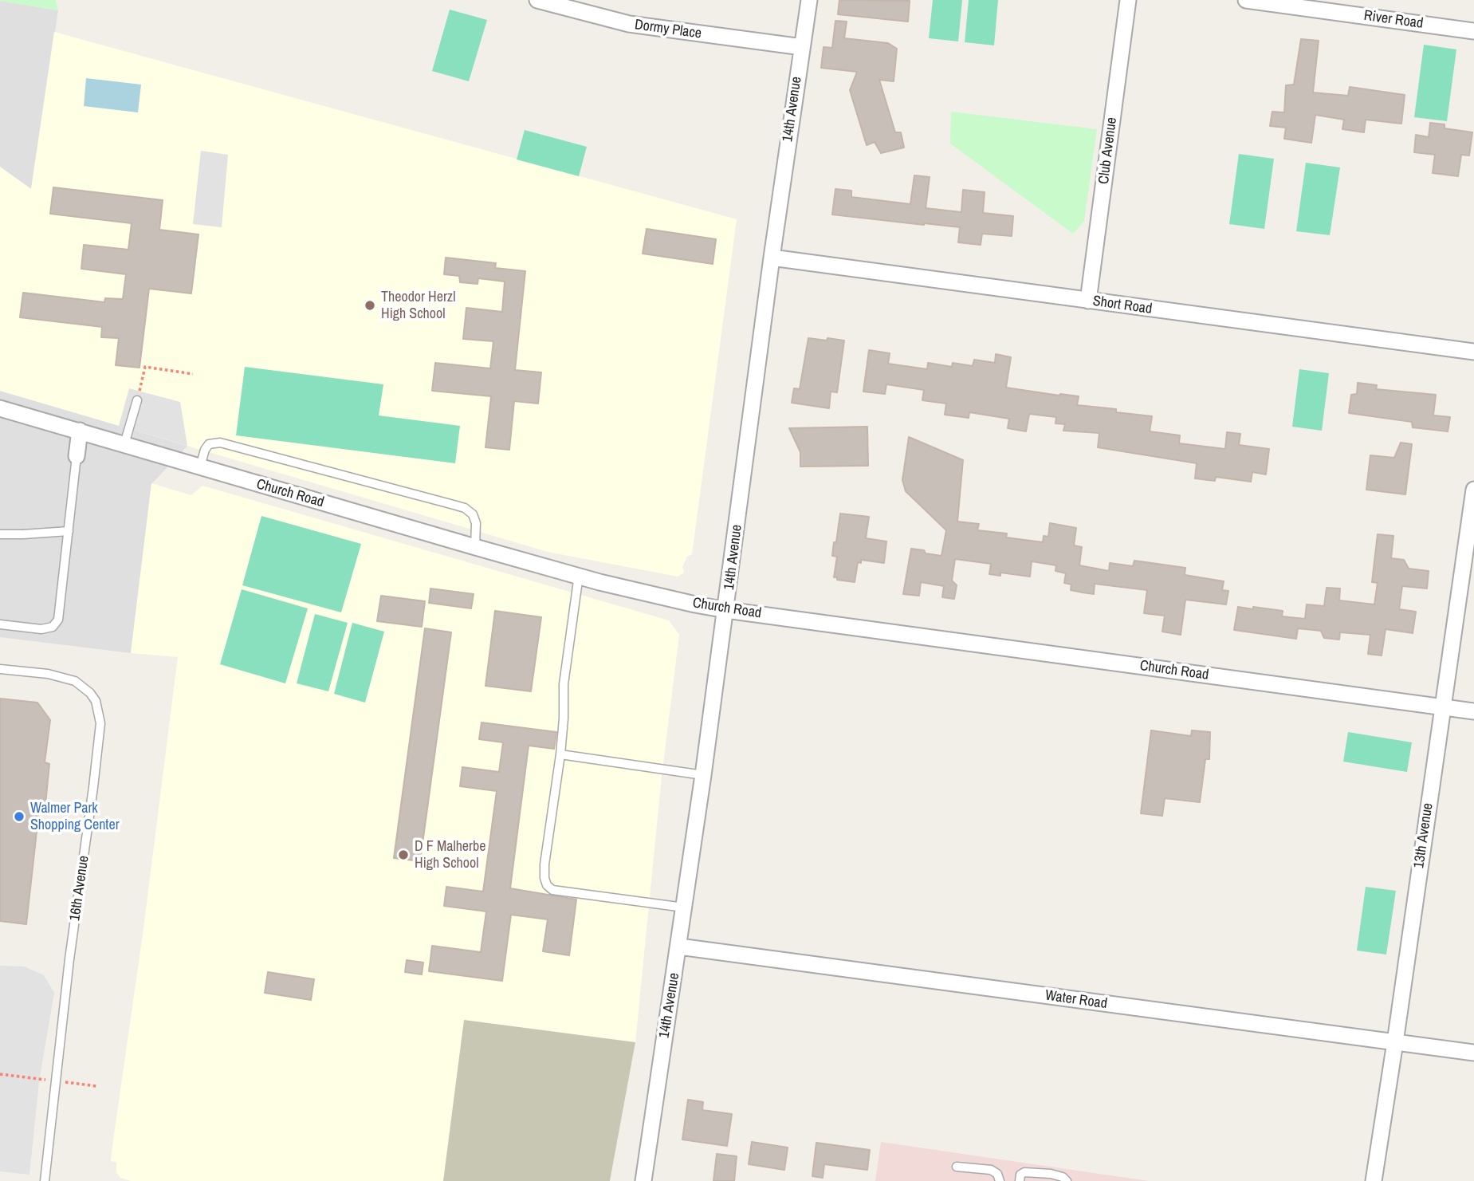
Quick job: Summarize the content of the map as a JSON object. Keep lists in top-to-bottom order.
{
  "streets": {
    "street": [
      "River Road",
      "Dormy Place",
      "14th Avenue",
      "Club Avenue",
      "Short Road",
      "Church Road",
      "13th Avenue",
      "Water Road"
    ],
    "lane": ["16th Avenue"]
  },
  "crossings": [
    ["Dormy Place", "14th Avenue"],
    ["14th Avenue", "Short Road"],
    ["14th Avenue", "Church Road"],
    ["14th Avenue", "Water Road"],
    ["Club Avenue", "Short Road"],
    ["Church Road", "13th Avenue"],
    ["13th Avenue", "Water Road"]
  ],
  "places": ["Theodor Herzl High School", "Walmer Park Shopping Center", "D F Malherbe High School"]
}
